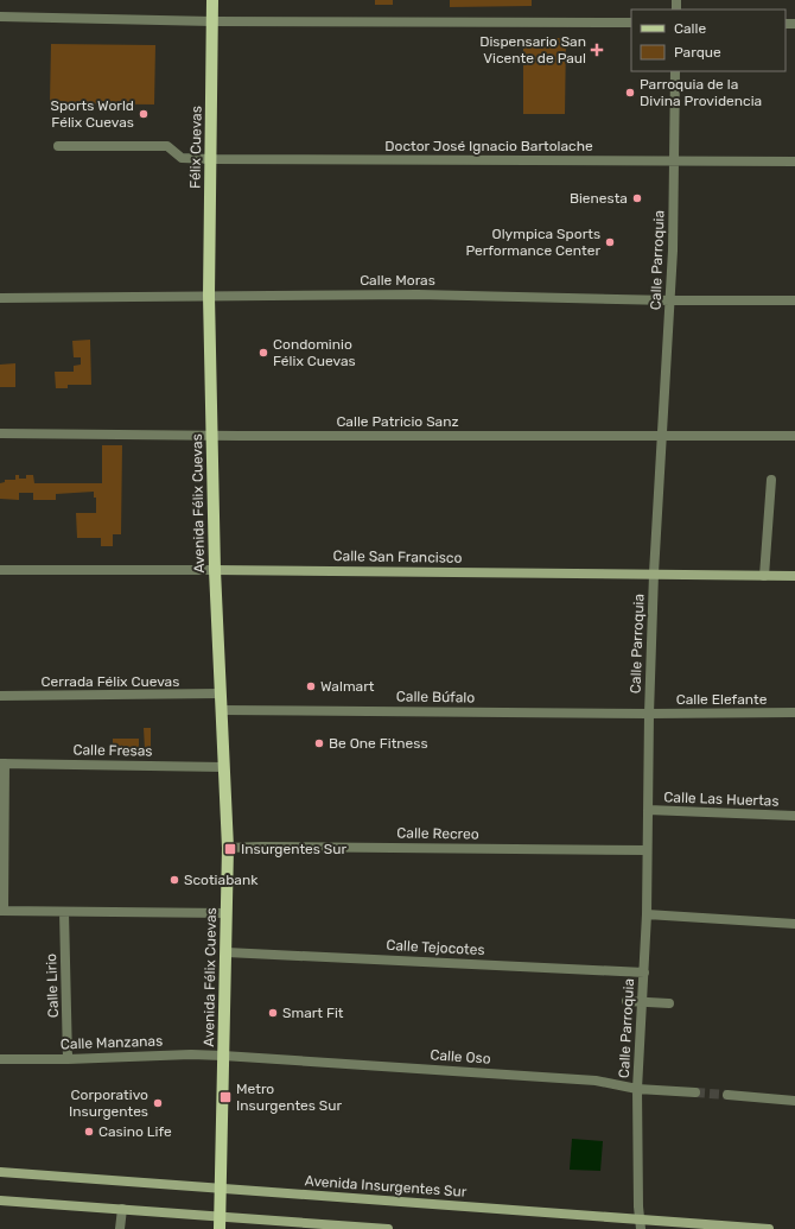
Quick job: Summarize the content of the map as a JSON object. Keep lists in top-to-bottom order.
{
  "streets": {
    "main road": [
      "Félix Cuevas",
      "Avenida Félix Cuevas",
      "Calle San Francisco",
      "Avenida Insurgentes Sur"
    ],
    "street": [
      "Doctor José Ignacio Bartolache",
      "Calle Parroquia",
      "Calle Moras",
      "Calle Patricio Sanz",
      "Cerrada Félix Cuevas",
      "Calle Búfalo",
      "Calle Elefante",
      "Calle Fresas",
      "Calle Las Huertas",
      "Calle Recreo",
      "Calle Tejocotes",
      "Calle Lirio",
      "Calle Manzanas",
      "Calle Oso"
    ]
  },
  "crossings": [
    ["Doctor José Ignacio Bartolache", "Félix Cuevas"],
    ["Doctor José Ignacio Bartolache", "Calle Parroquia"],
    ["Félix Cuevas", "Calle Moras"],
    ["Félix Cuevas", "Avenida Félix Cuevas"],
    ["Calle Parroquia", "Calle Moras"],
    ["Calle Parroquia", "Calle Patricio Sanz"],
    ["Calle Parroquia", "Calle San Francisco"],
    ["Calle Parroquia", "Calle Búfalo"],
    ["Calle Parroquia", "Calle Elefante"],
    ["Calle Parroquia", "Calle Las Huertas"],
    ["Calle Parroquia", "Calle Recreo"],
    ["Calle Parroquia", "Calle Tejocotes"],
    ["Calle Parroquia", "Calle Oso"],
    ["Calle Parroquia", "Avenida Insurgentes Sur"],
    ["Calle Moras", "Avenida Félix Cuevas"],
    ["Calle Patricio Sanz", "Avenida Félix Cuevas"],
    ["Avenida Félix Cuevas", "Calle San Francisco"],
    ["Avenida Félix Cuevas", "Cerrada Félix Cuevas"],
    ["Avenida Félix Cuevas", "Calle Búfalo"],
    ["Avenida Félix Cuevas", "Calle Fresas"],
    ["Avenida Félix Cuevas", "Calle Recreo"],
    ["Avenida Félix Cuevas", "Calle Tejocotes"],
    ["Avenida Félix Cuevas", "Calle Manzanas"],
    ["Avenida Félix Cuevas", "Calle Oso"],
    ["Avenida Félix Cuevas", "Avenida Insurgentes Sur"],
    ["Calle Búfalo", "Calle Elefante"],
    ["Calle Lirio", "Calle Manzanas"],
    ["Calle Manzanas", "Calle Oso"]
  ],
  "places": {
    "health": ["Dispensario San Vicente de Paul"],
    "other": [
      "Parroquia de la Divina Providencia",
      "Sports World Félix Cuevas",
      "Bienesta",
      "Olympica Sports Performance Center",
      "Condominio Félix Cuevas",
      "Walmart",
      "Be One Fitness",
      "Scotiabank",
      "Smart Fit",
      "Corporativo Insurgentes",
      "Casino Life"
    ],
    "transit": ["Insurgentes Sur", "Metro Insurgentes Sur"]
  },
  "legend": ["Calle", "Parque"]
}
